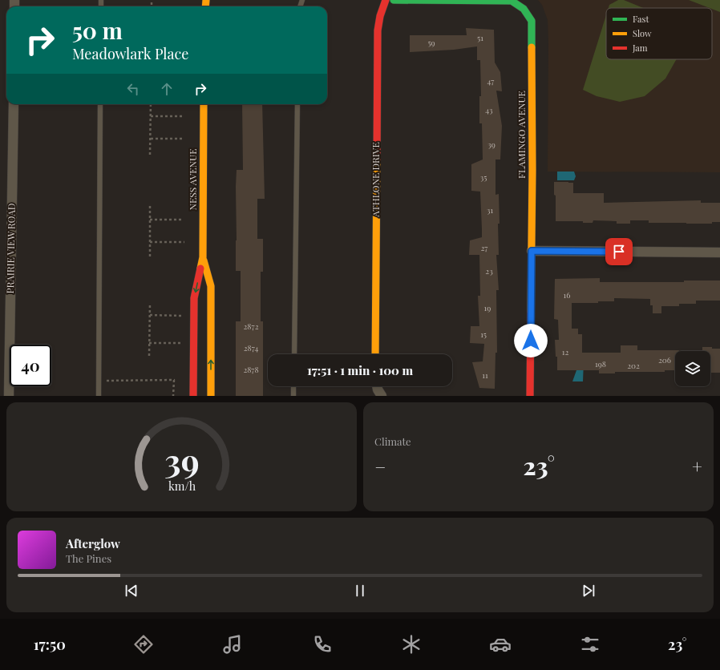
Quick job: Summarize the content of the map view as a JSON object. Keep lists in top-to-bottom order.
{
  "streets": {
    "street": [
      "FLAMINGO AVENUE",
      "NESS AVENUE",
      "ATHLONE DRIVE",
      "PRAIRIE VIEW ROAD"
    ]
  },
  "house_numbers": [
    "51",
    "59",
    "47",
    "43",
    "39",
    "35",
    "31",
    "27",
    "23",
    "16",
    "19",
    "2872",
    "15",
    "2874",
    "12",
    "206",
    "198",
    "202",
    "2878",
    "11"
  ],
  "legend": ["Fast", "Slow", "Jam"],
  "page": {
    "turn": ["50 m", "Meadowlark Place"],
    "limit": "40",
    "trip": "17:51 · 1 min · 100 m",
    "tile": "Climate",
    "heat": ["−", "23°", "+"],
    "song": ["Afterglow", "The Pines"],
    "tabs": ["17:50", "23°"],
    "gauge": ["39", "km/h"]
  }
}
